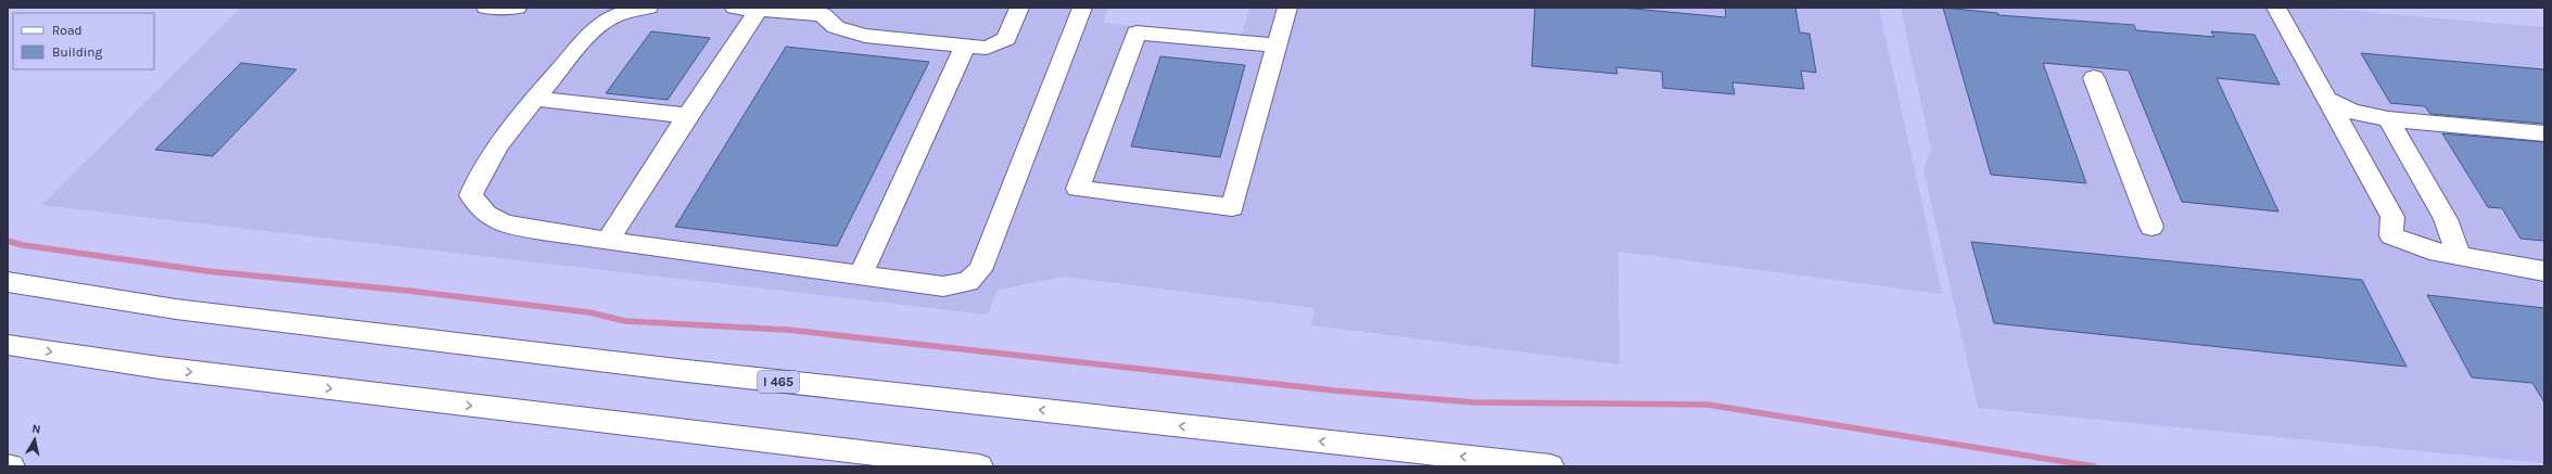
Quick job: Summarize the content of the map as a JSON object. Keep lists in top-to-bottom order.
{
  "streets": {
    "main road": ["I 465"]
  },
  "legend": ["Road", "Building"],
  "north": "top"
}
